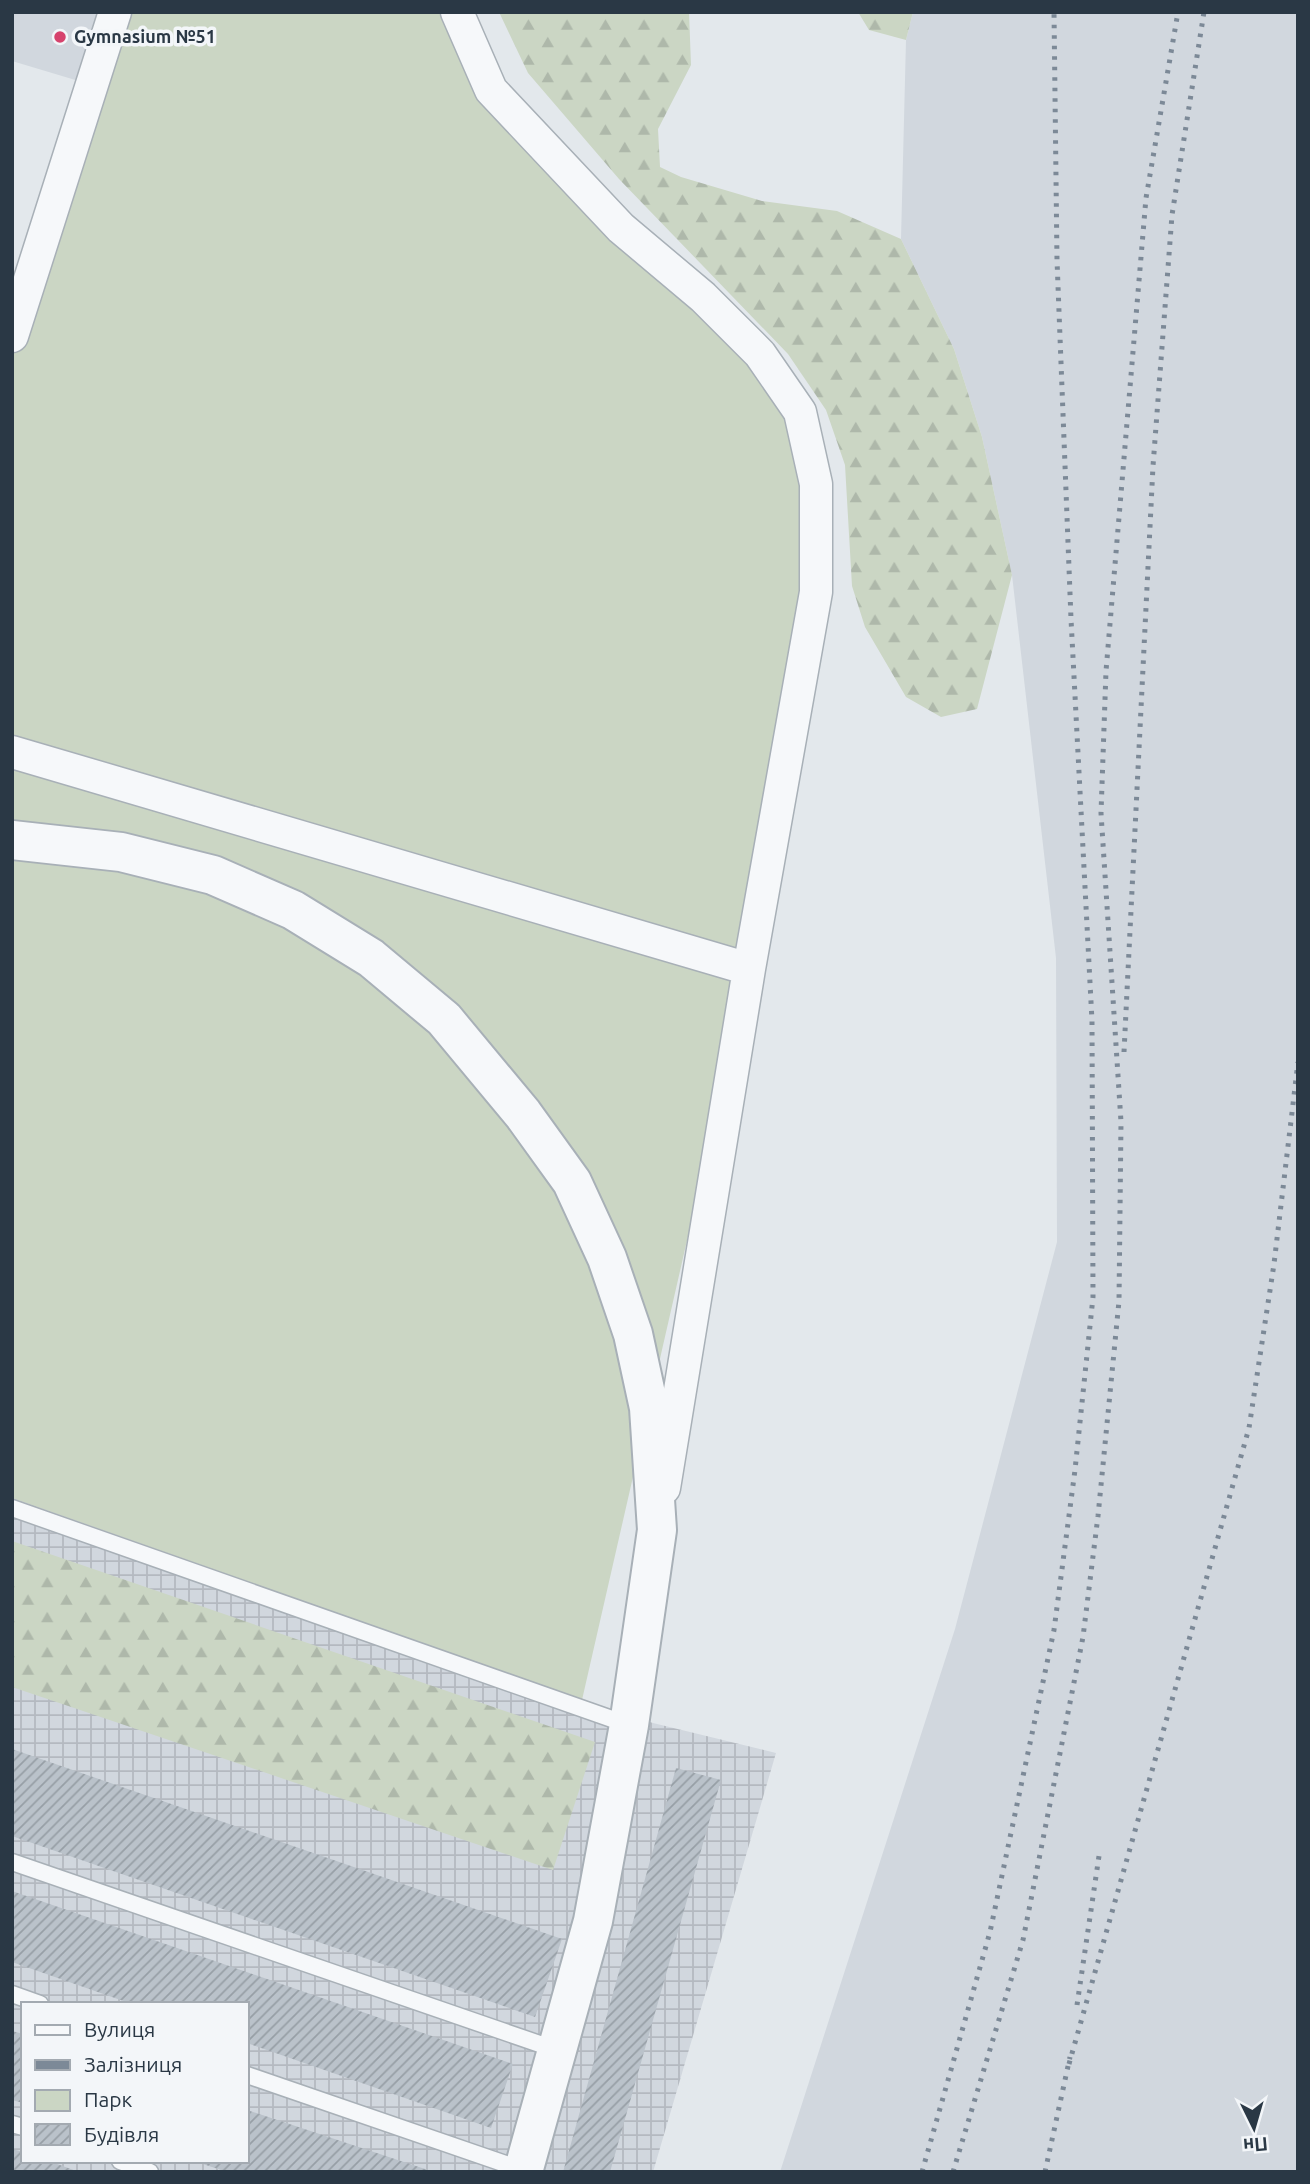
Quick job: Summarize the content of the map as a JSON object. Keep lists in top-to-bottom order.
{
  "places": ["Gymnasium №51"],
  "legend": [
    "Вулиця",
    "Залізниця",
    "Парк",
    "Будівля"
  ],
  "north": "bottom"
}
